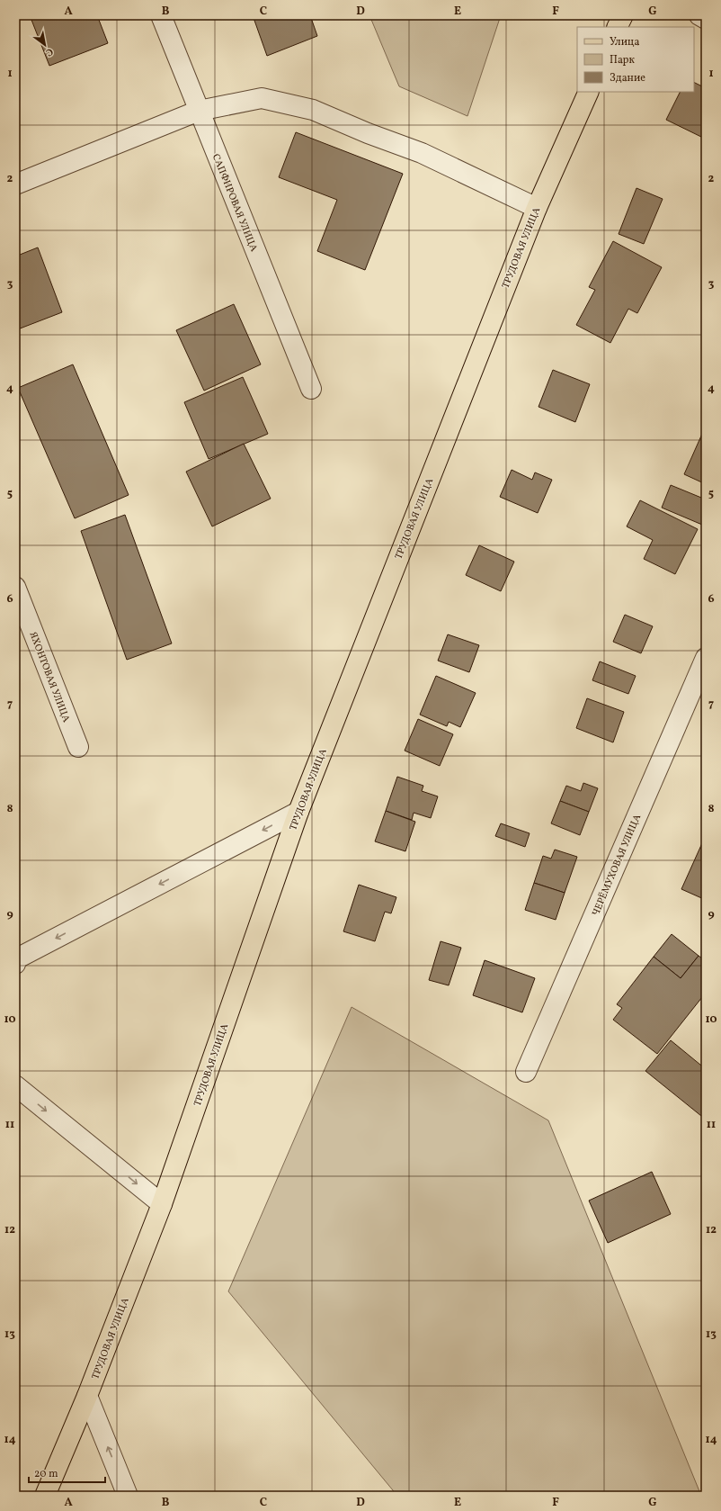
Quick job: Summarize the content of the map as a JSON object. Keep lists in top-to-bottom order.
{
  "streets": {
    "main road": ["ТРУДОВАЯ УЛИЦА"],
    "street": ["САПФИРОВАЯ УЛИЦА", "ЯХОНТОВАЯ УЛИЦА", "ЧЕРЁМУХОВАЯ УЛИЦА"]
  },
  "legend": ["Улица", "Парк", "Здание"],
  "scale_bar": "20 m",
  "north": "bottom right",
  "grid": {
    "columns": [
      "A",
      "B",
      "C",
      "D",
      "E",
      "F",
      "G"
    ],
    "rows": [
      "1",
      "2",
      "3",
      "4",
      "5",
      "6",
      "7",
      "8",
      "9",
      "10",
      "11",
      "12",
      "13",
      "14"
    ]
  }
}
